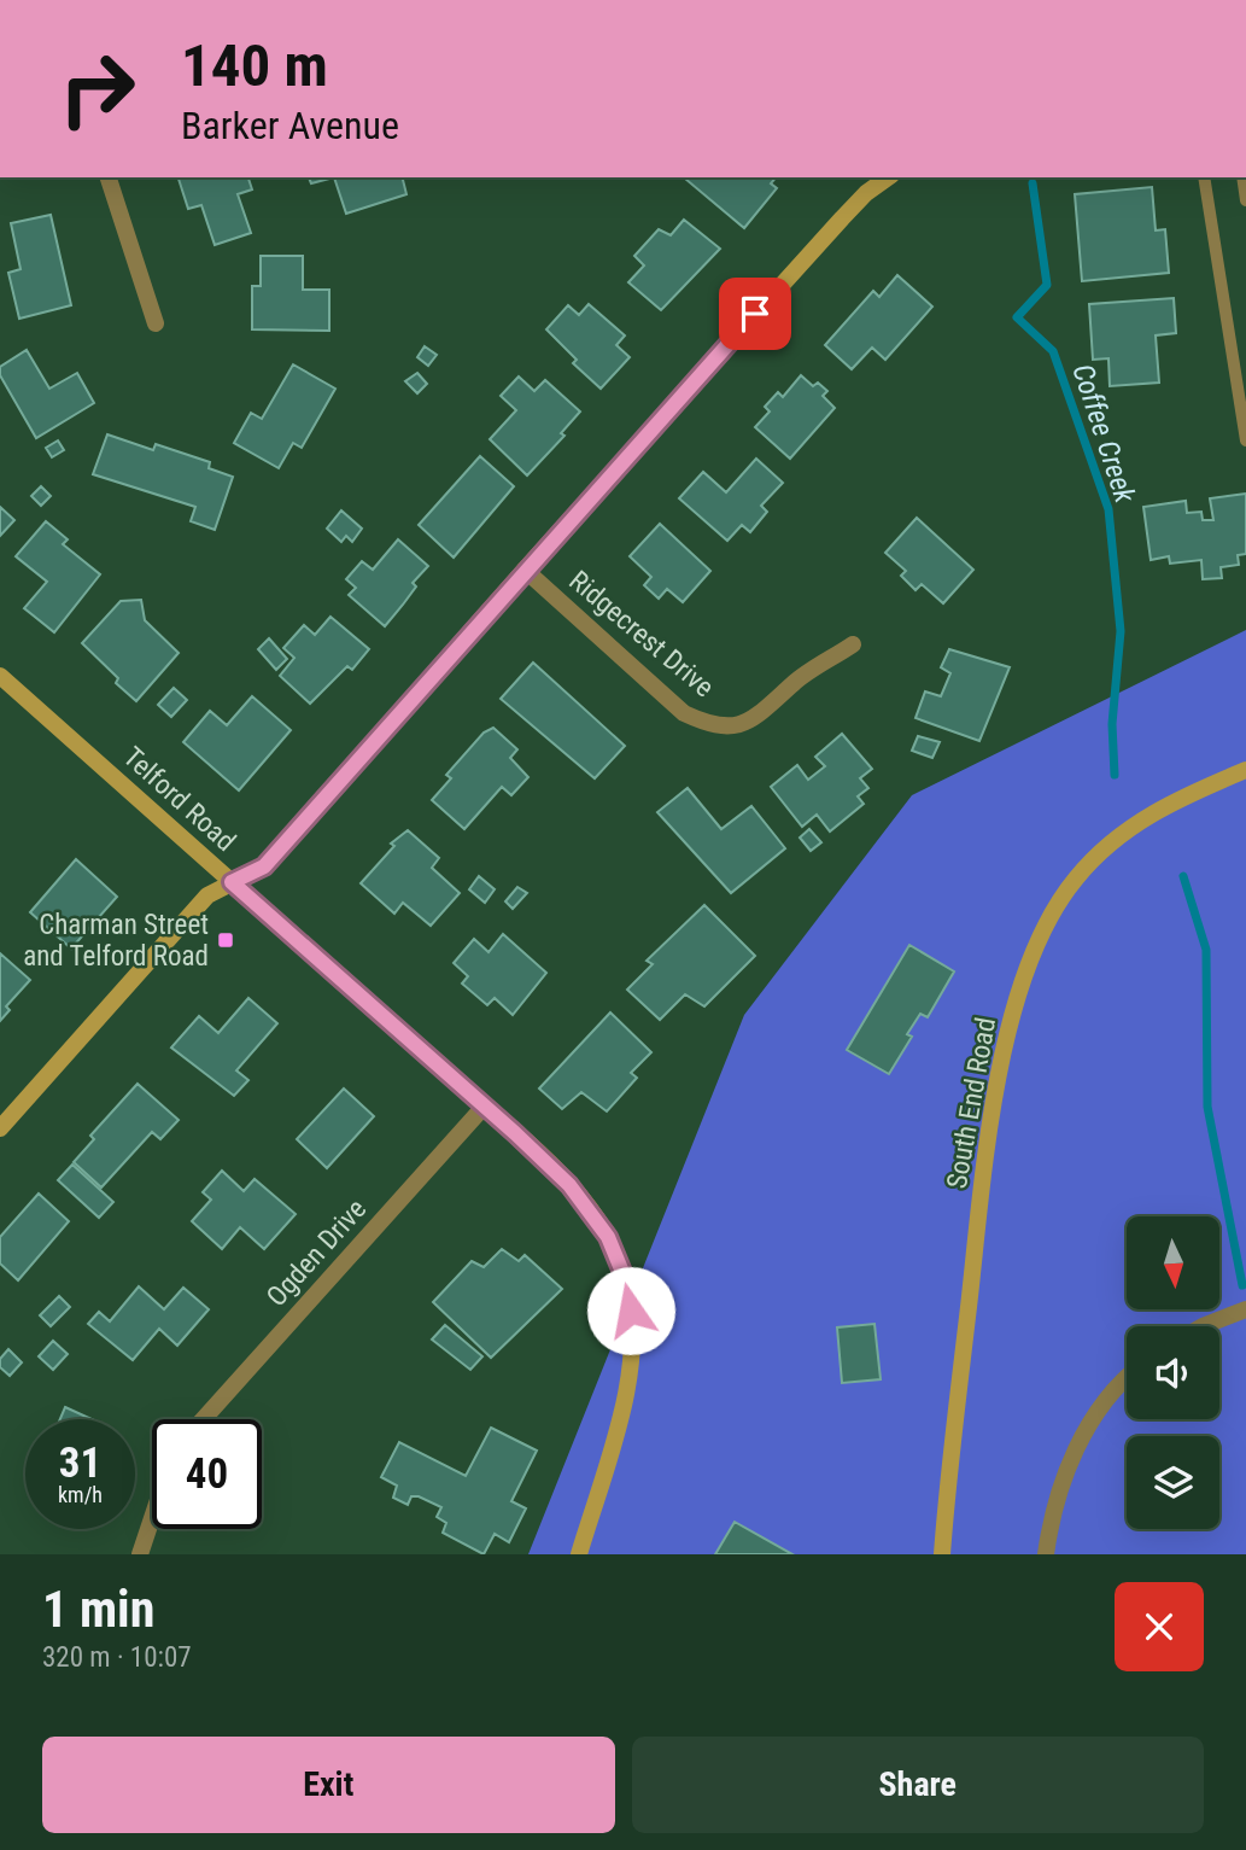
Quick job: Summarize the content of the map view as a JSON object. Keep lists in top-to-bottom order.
{
  "streets": {
    "street": [
      "Ridgecrest Drive",
      "Telford Road",
      "South End Road",
      "Ogden Drive"
    ]
  },
  "crossings": [
    ["Telford Road", "Ogden Drive"]
  ],
  "water": ["Coffee Creek"],
  "places": {
    "transit": ["Charman Street and Telford Road"]
  },
  "north": "bottom",
  "page": {
    "turn": ["140 m", "Barker Avenue"],
    "speed": "31 km/h",
    "limit": "40",
    "heading": ["1 min", "320 m · 10:07"],
    "buttons": ["Exit", "Share"]
  }
}
